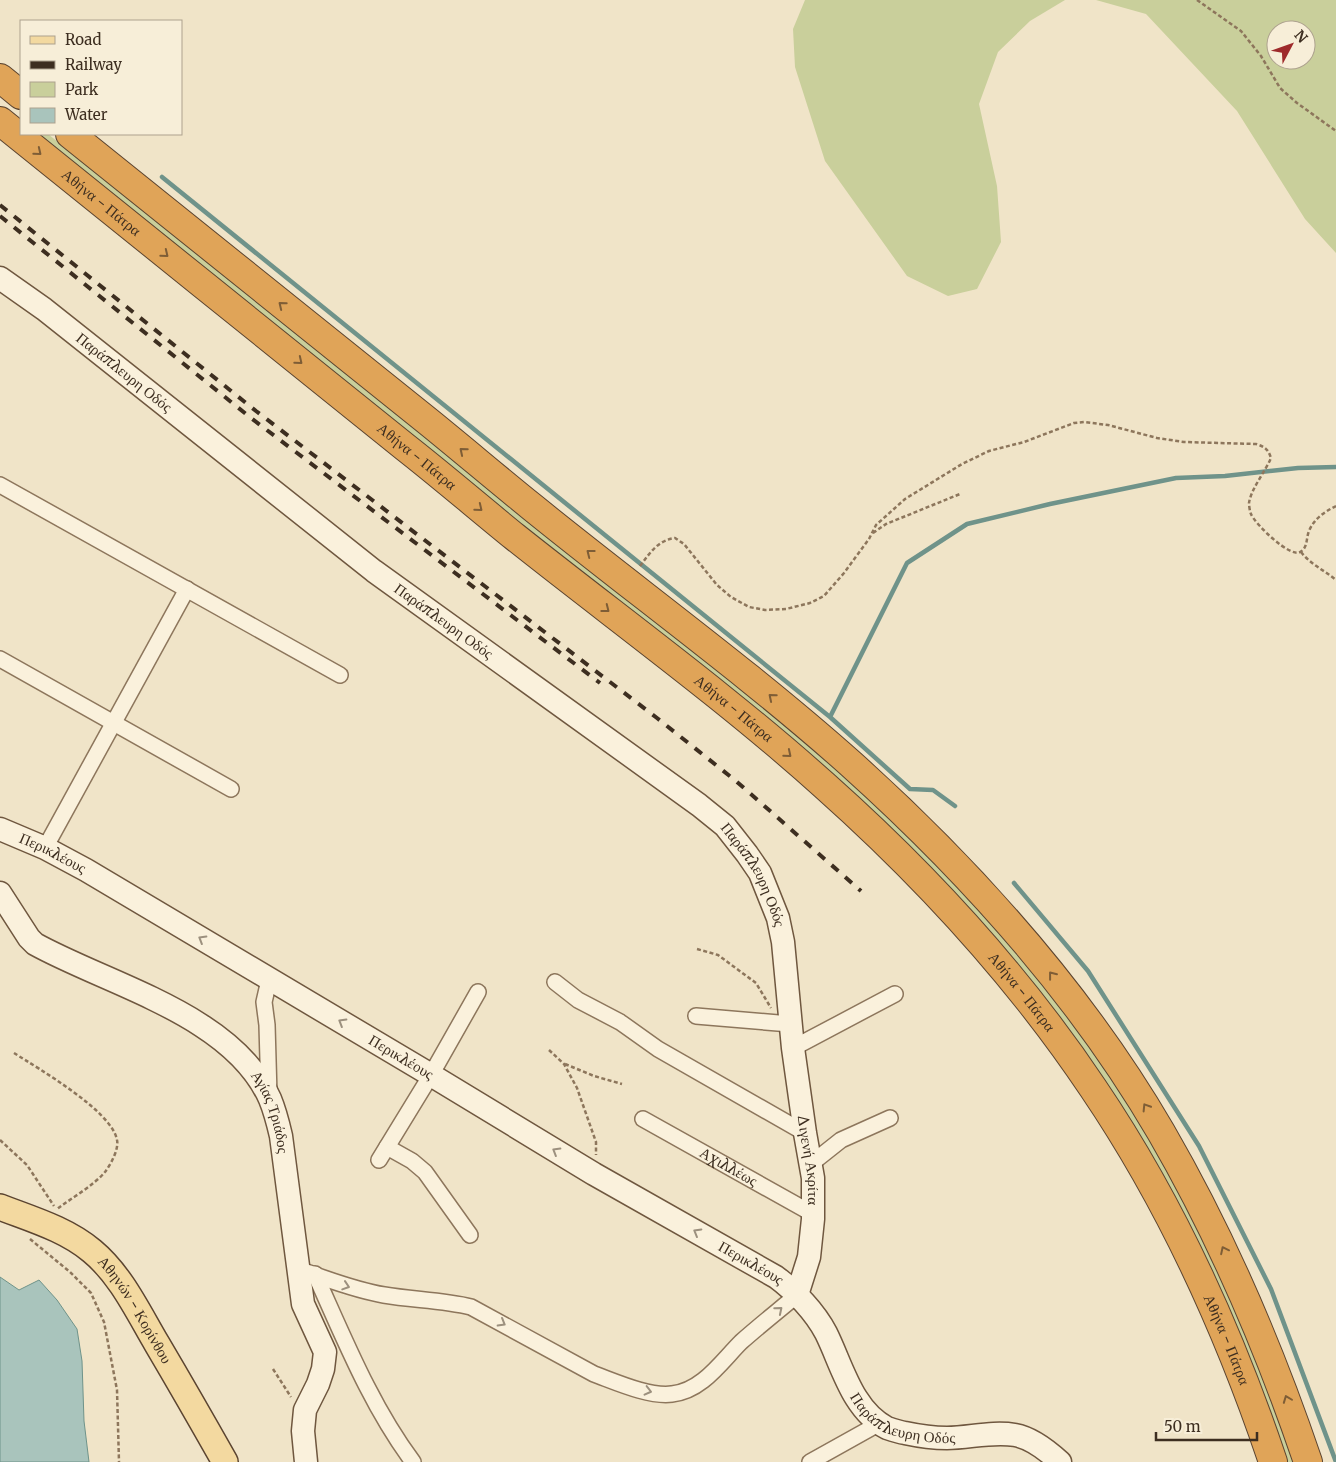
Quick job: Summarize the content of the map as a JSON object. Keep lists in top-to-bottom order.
{
  "streets": {
    "highway": ["Αθήνα - Πάτρα"],
    "main road": [
      "Παράπλευρη Οδός",
      "Περικλέους",
      "Αγίας Τριάδος",
      "Διγενή Ακρίτα",
      "Αθηνών - Κορίνθου"
    ],
    "street": ["Αχιλλέως"]
  },
  "crossings": [
    ["Παράπλευρη Οδός", "Περικλέους"],
    ["Παράπλευρη Οδός", "Διγενή Ακρίτα"],
    ["Περικλέους", "Διγενή Ακρίτα"],
    ["Διγενή Ακρίτα", "Αχιλλέως"]
  ],
  "one_way": ["Περικλέους"],
  "legend": [
    "Road",
    "Railway",
    "Park",
    "Water"
  ],
  "scale_bar": "50 m",
  "north": "top right"
}
